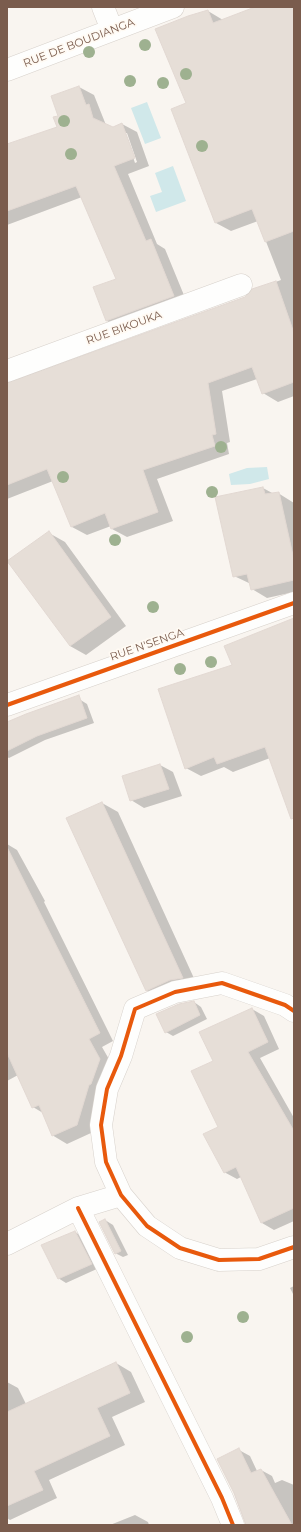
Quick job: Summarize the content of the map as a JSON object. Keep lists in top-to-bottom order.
{
  "streets": {
    "street": ["RUE DE BOUDIANGA", "RUE BIKOUKA", "RUE N'SENGA"]
  }
}
